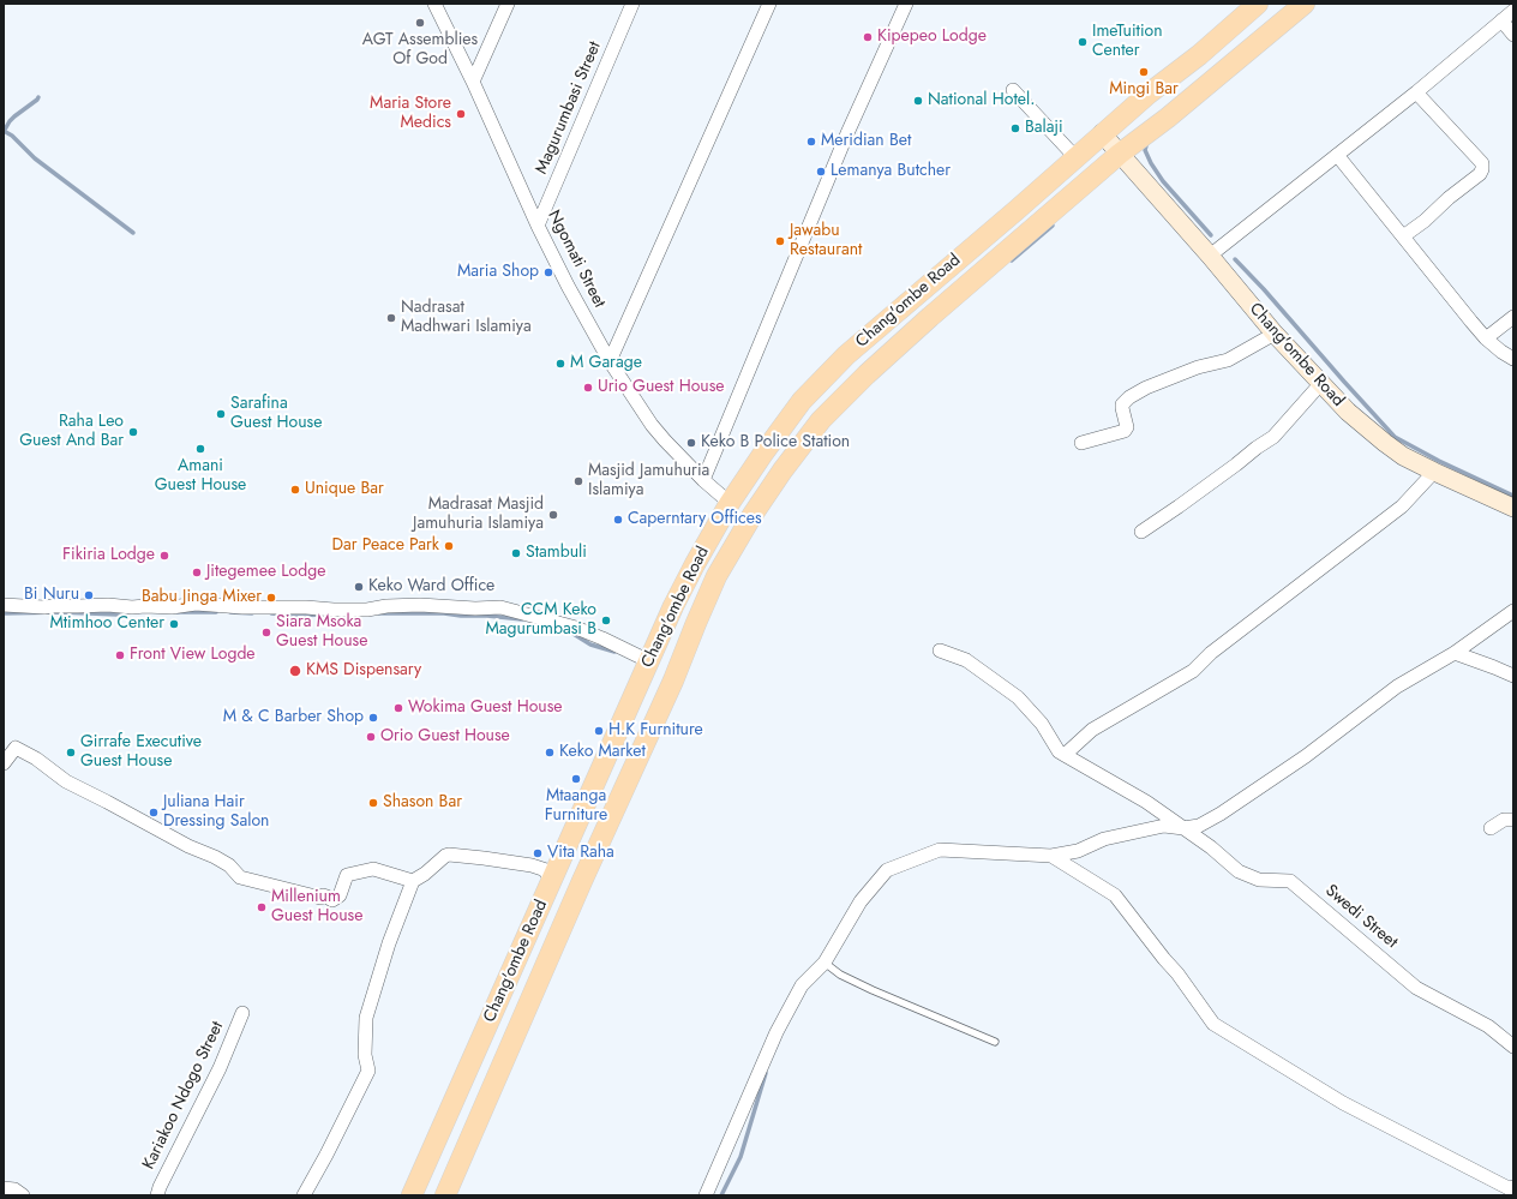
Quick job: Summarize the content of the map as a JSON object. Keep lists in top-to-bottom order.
{
  "streets": {
    "main road": ["Chang'ombe Road"],
    "street": [
      "Magurumbasi Street",
      "Ngomati Street",
      "Swedi Street",
      "Kariakoo Ndogo Street"
    ]
  },
  "crossings": [
    ["Magurumbasi Street", "Ngomati Street"],
    ["Ngomati Street", "Chang'ombe Road"]
  ],
  "places": [
    "AGT Assemblies Of God",
    "Kipepeo Lodge",
    "ImeTuition Center",
    "Mingi Bar",
    "National Hotel.",
    "Maria Store Medics",
    "Balaji",
    "Meridian Bet",
    "Lemanya Butcher",
    "Jawabu Restaurant",
    "Maria Shop",
    "Nadrasat Madhwari Islamiya",
    "M Garage",
    "Urio Guest House",
    "Sarafina Guest House",
    "Raha Leo Guest And Bar",
    "Keko B Police Station",
    "Amani Guest House",
    "Masjid Jamuhuria Islamiya",
    "Unique Bar",
    "Madrasat Masjid Jamuhuria Islamiya",
    "Caperntary Offices",
    "Dar Peace Park",
    "Stambuli",
    "Fikiria Lodge",
    "Jitegemee Lodge",
    "Keko Ward Office",
    "Bi Nuru",
    "Babu Jinga Mixer",
    "CCM Keko Magurumbasi B",
    "Mtimhoo Center",
    "Siara Msoka Guest House",
    "Front View Logde",
    "KMS Dispensary",
    "Wokima Guest House",
    "M & C Barber Shop",
    "H.K Furniture",
    "Orio Guest House",
    "Girrafe Executive Guest House",
    "Keko Market",
    "Mtaanga Furniture",
    "Shason Bar",
    "Juliana Hair Dressing Salon",
    "Vita Raha",
    "Millenium Guest House"
  ]
}
